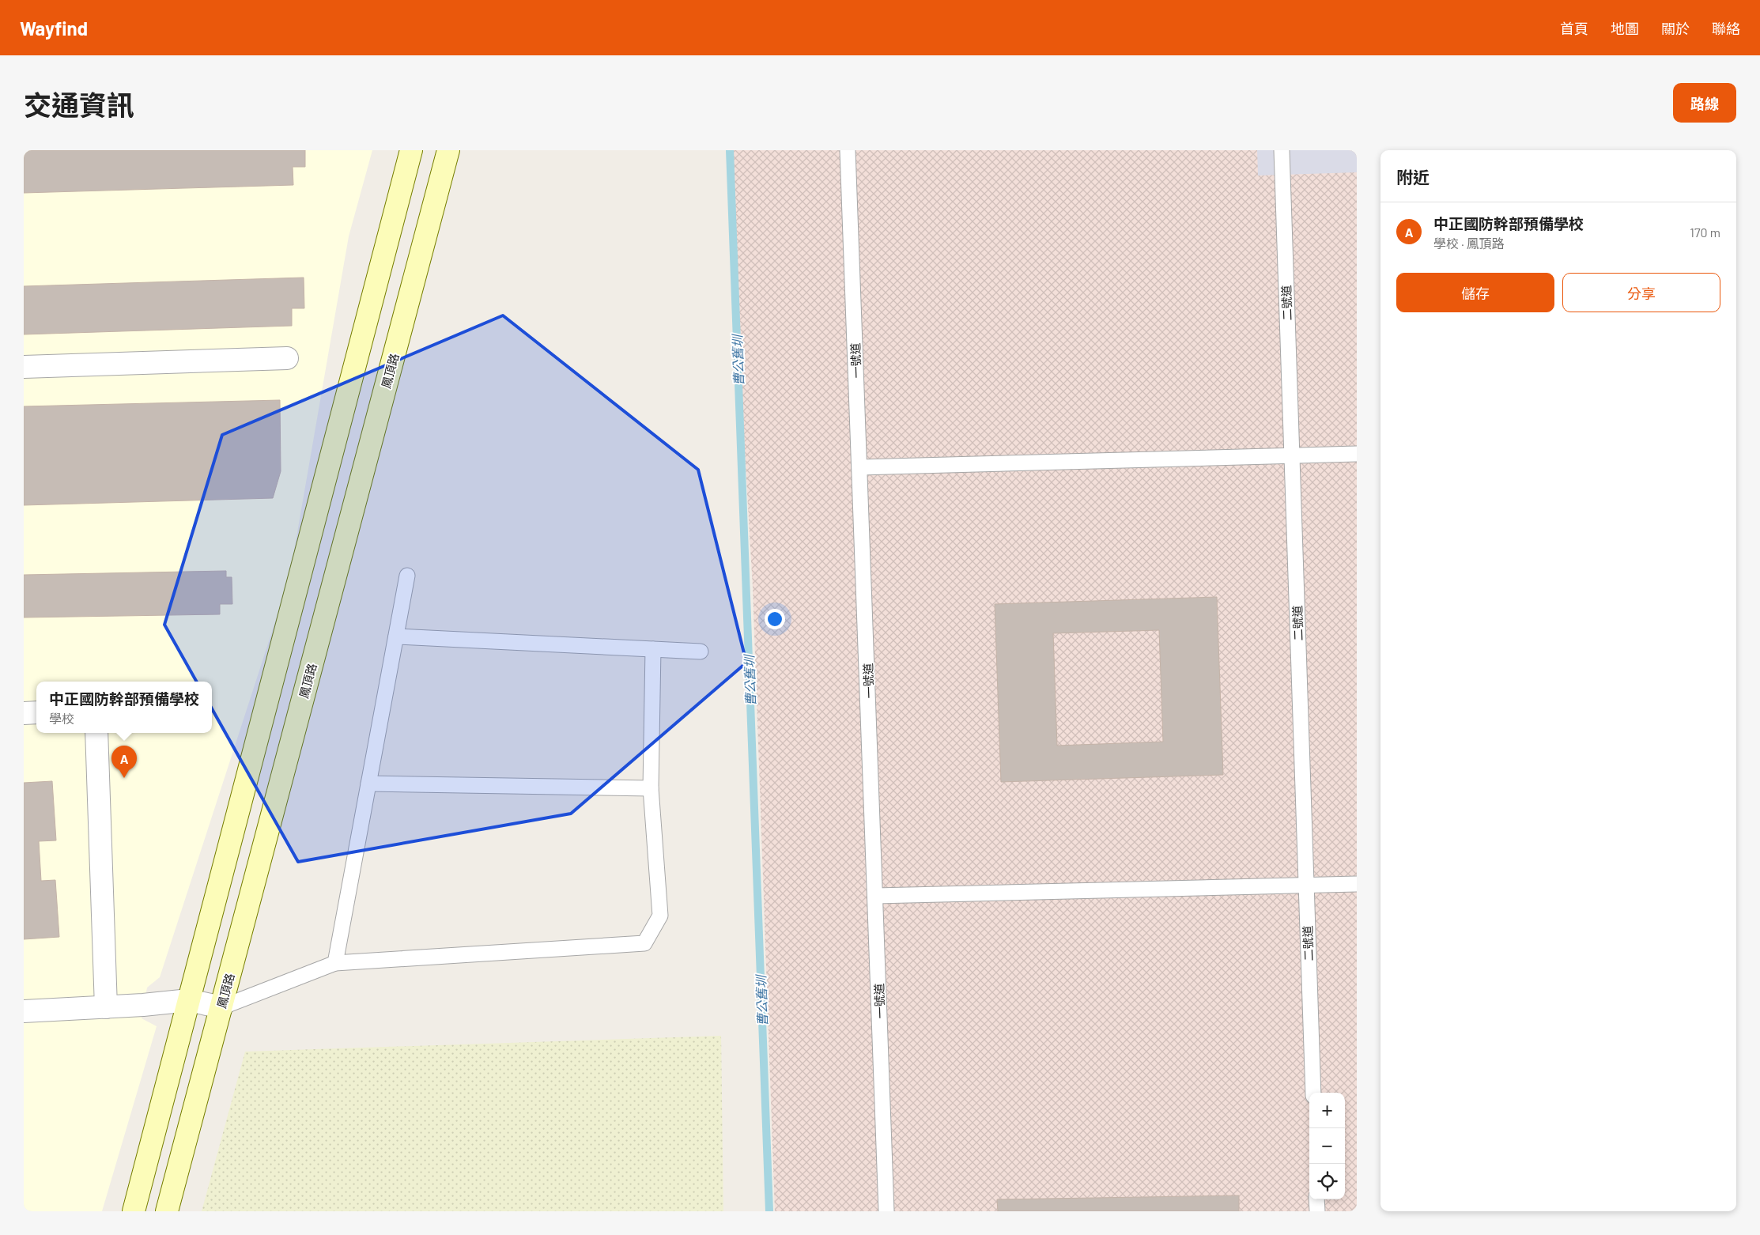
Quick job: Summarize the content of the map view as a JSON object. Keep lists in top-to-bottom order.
{
  "streets": {
    "main road": ["鳳頂路"],
    "lane": ["二號道", "一號道"]
  },
  "water": ["曹公舊圳"],
  "page": {
    "header": "Wayfind",
    "nav": [
      "首頁",
      "地圖",
      "關於",
      "聯絡"
    ],
    "title": "交通資訊",
    "buttons": [
      "路線",
      ["儲存", "分享"]
    ],
    "heading": "附近",
    "list": [
      {
        "mark": "A",
        "name": "中正國防幹部預備學校",
        "note": "學校 · 鳳頂路",
        "value": "170 m"
      }
    ],
    "popup": ["中正國防幹部預備學校", "學校"],
    "pins": "A",
    "map_buttons": ["+", "−"]
  }
}
